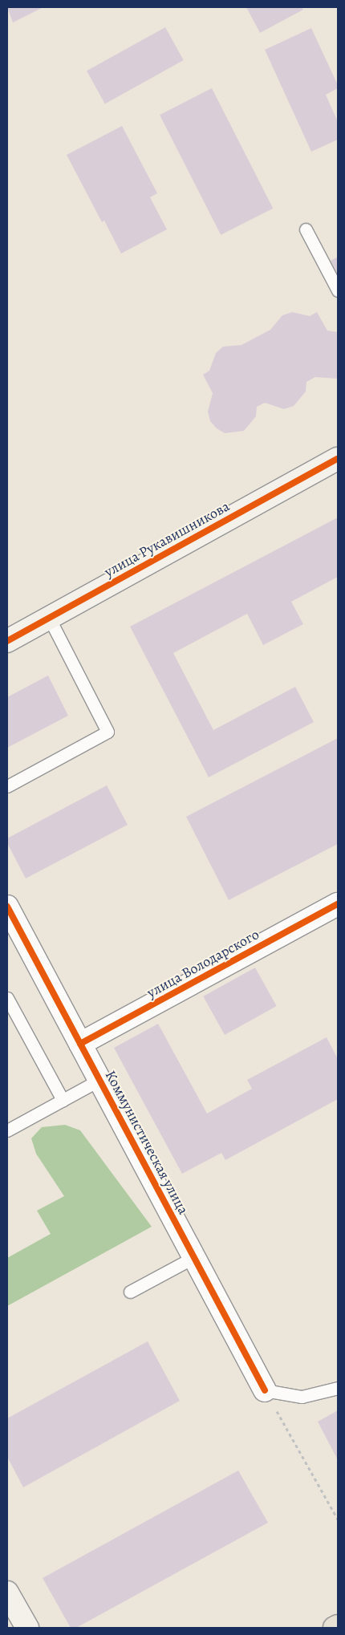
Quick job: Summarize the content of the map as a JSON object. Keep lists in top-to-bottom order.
{
  "streets": {
    "street": ["улица Рукавишникова", "улица Володарского", "Коммунистическая улица"]
  },
  "crossings": [
    ["улица Володарского", "Коммунистическая улица"]
  ]
}
